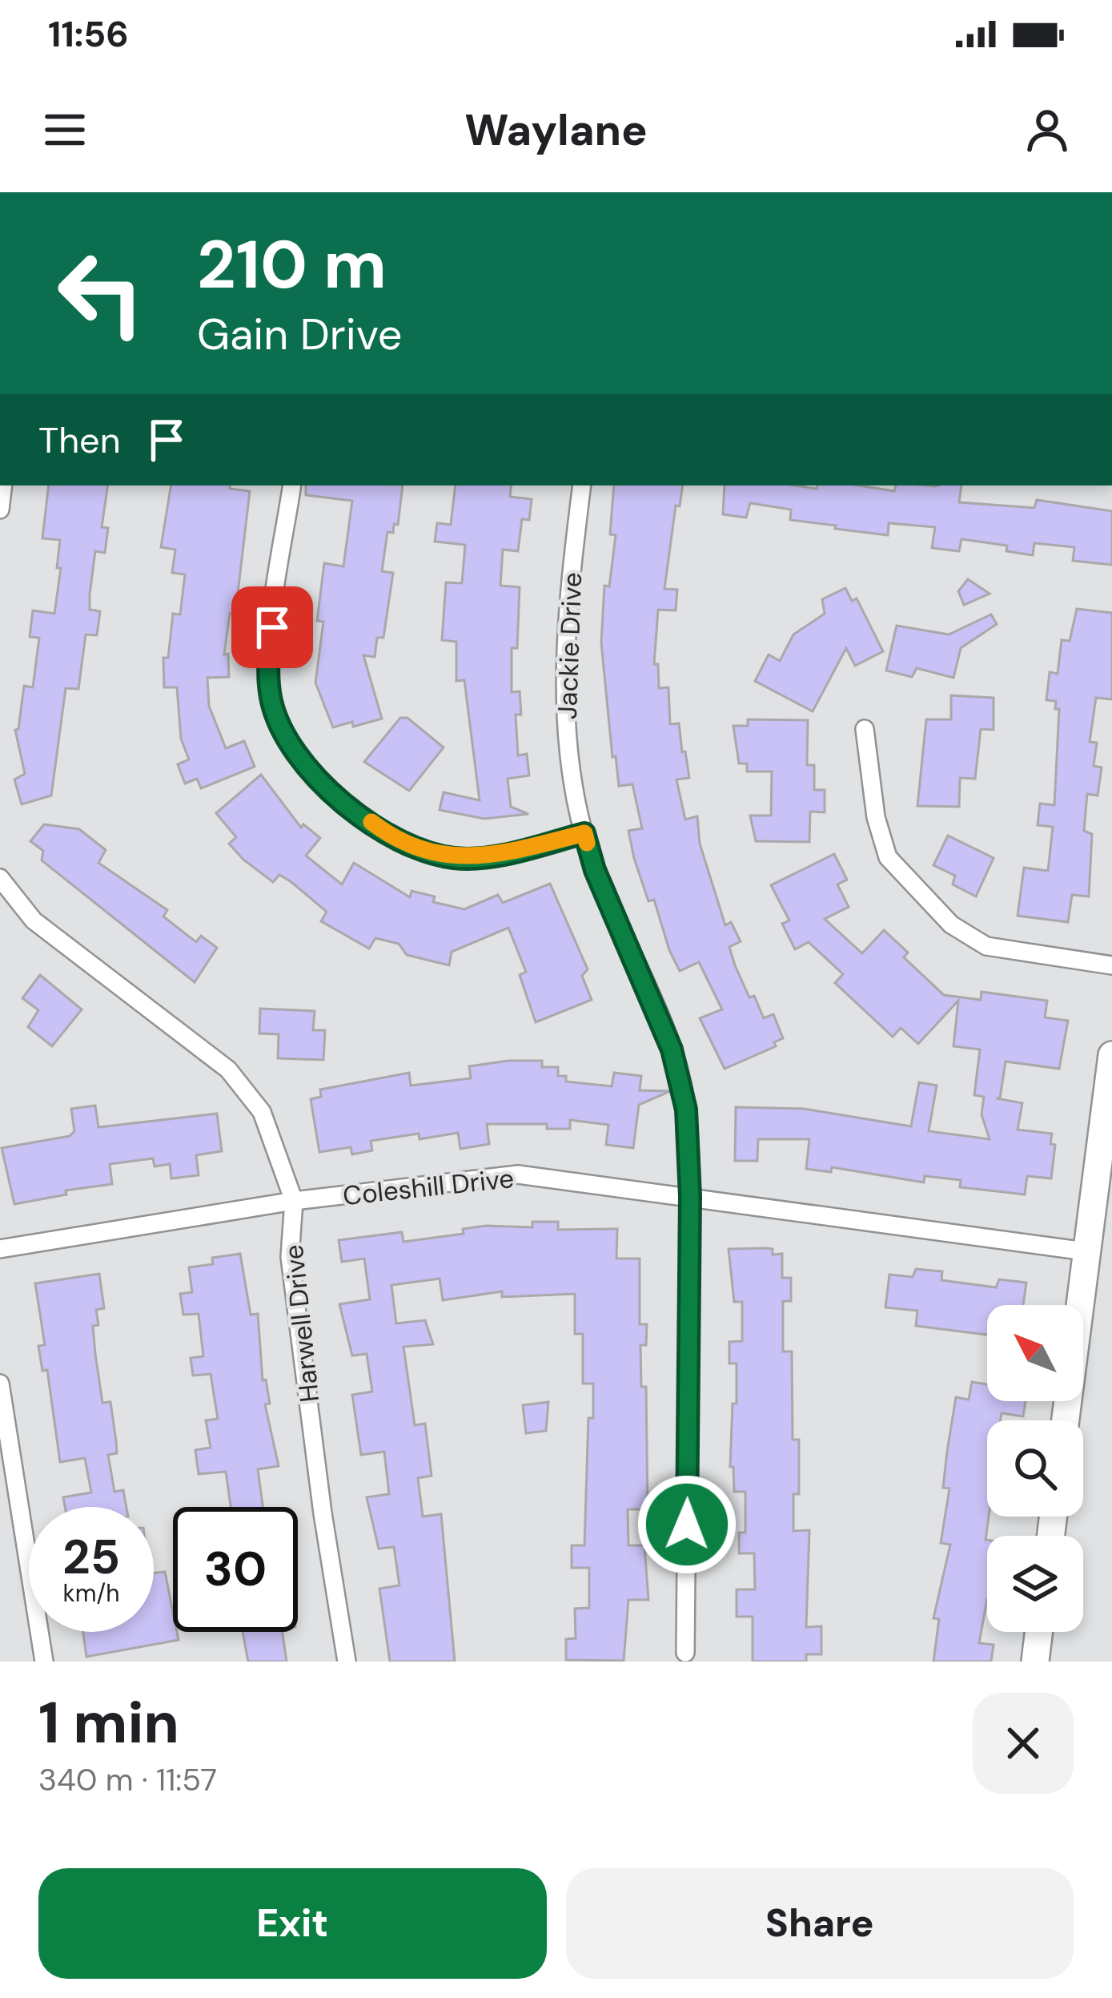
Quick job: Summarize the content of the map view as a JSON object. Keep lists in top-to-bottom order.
{
  "streets": {
    "street": ["Jackie Drive", "Coleshill Drive", "Harwell Drive"]
  },
  "crossings": [
    ["Jackie Drive", "Coleshill Drive"],
    ["Coleshill Drive", "Harwell Drive"]
  ],
  "north": "top left",
  "page": {
    "status": "11:56",
    "header": "Waylane",
    "turn": ["210 m", "Gain Drive"],
    "then": "Then",
    "speed": "25 km/h",
    "limit": "30",
    "heading": ["1 min", "340 m · 11:57"],
    "buttons": ["Exit", "Share"]
  }
}
